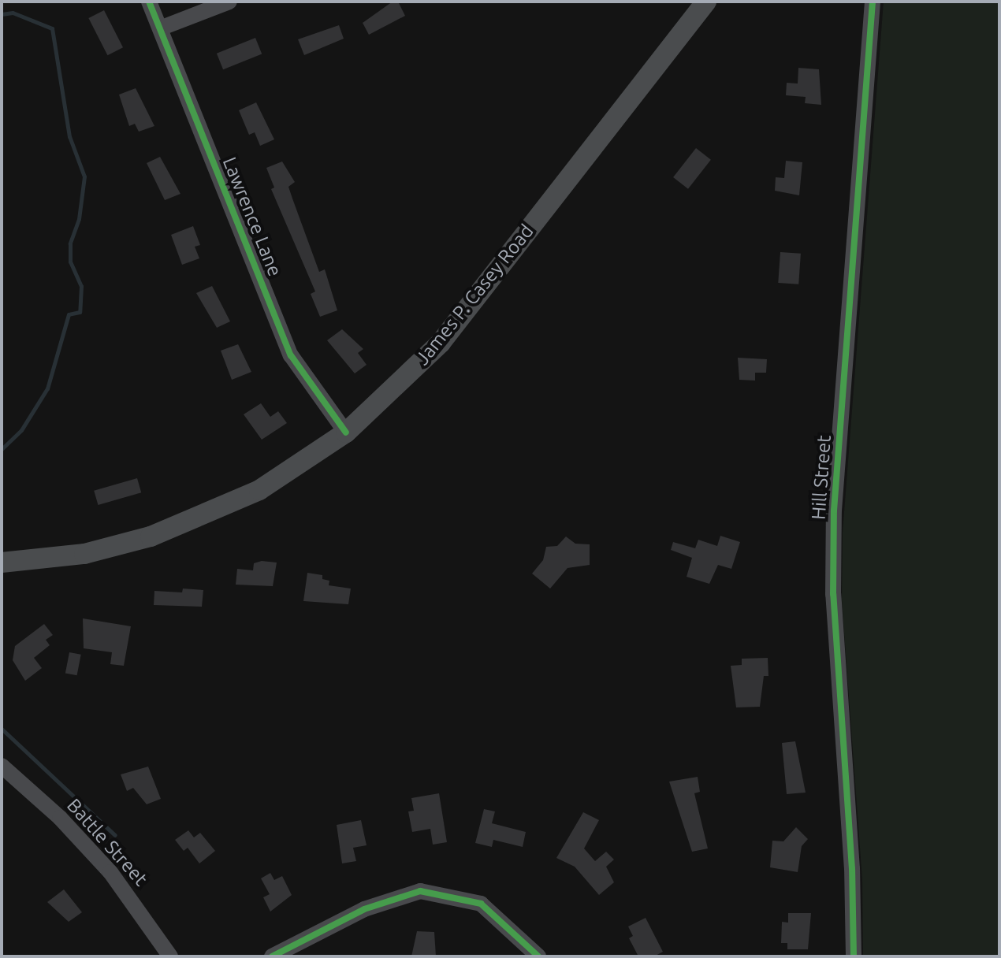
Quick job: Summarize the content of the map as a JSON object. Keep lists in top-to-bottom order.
{
  "streets": {
    "main road": ["James P. Casey Road"],
    "street": ["Lawrence Lane", "Hill Street", "Battle Street"]
  },
  "crossings": [
    ["Lawrence Lane", "James P. Casey Road"]
  ]
}
